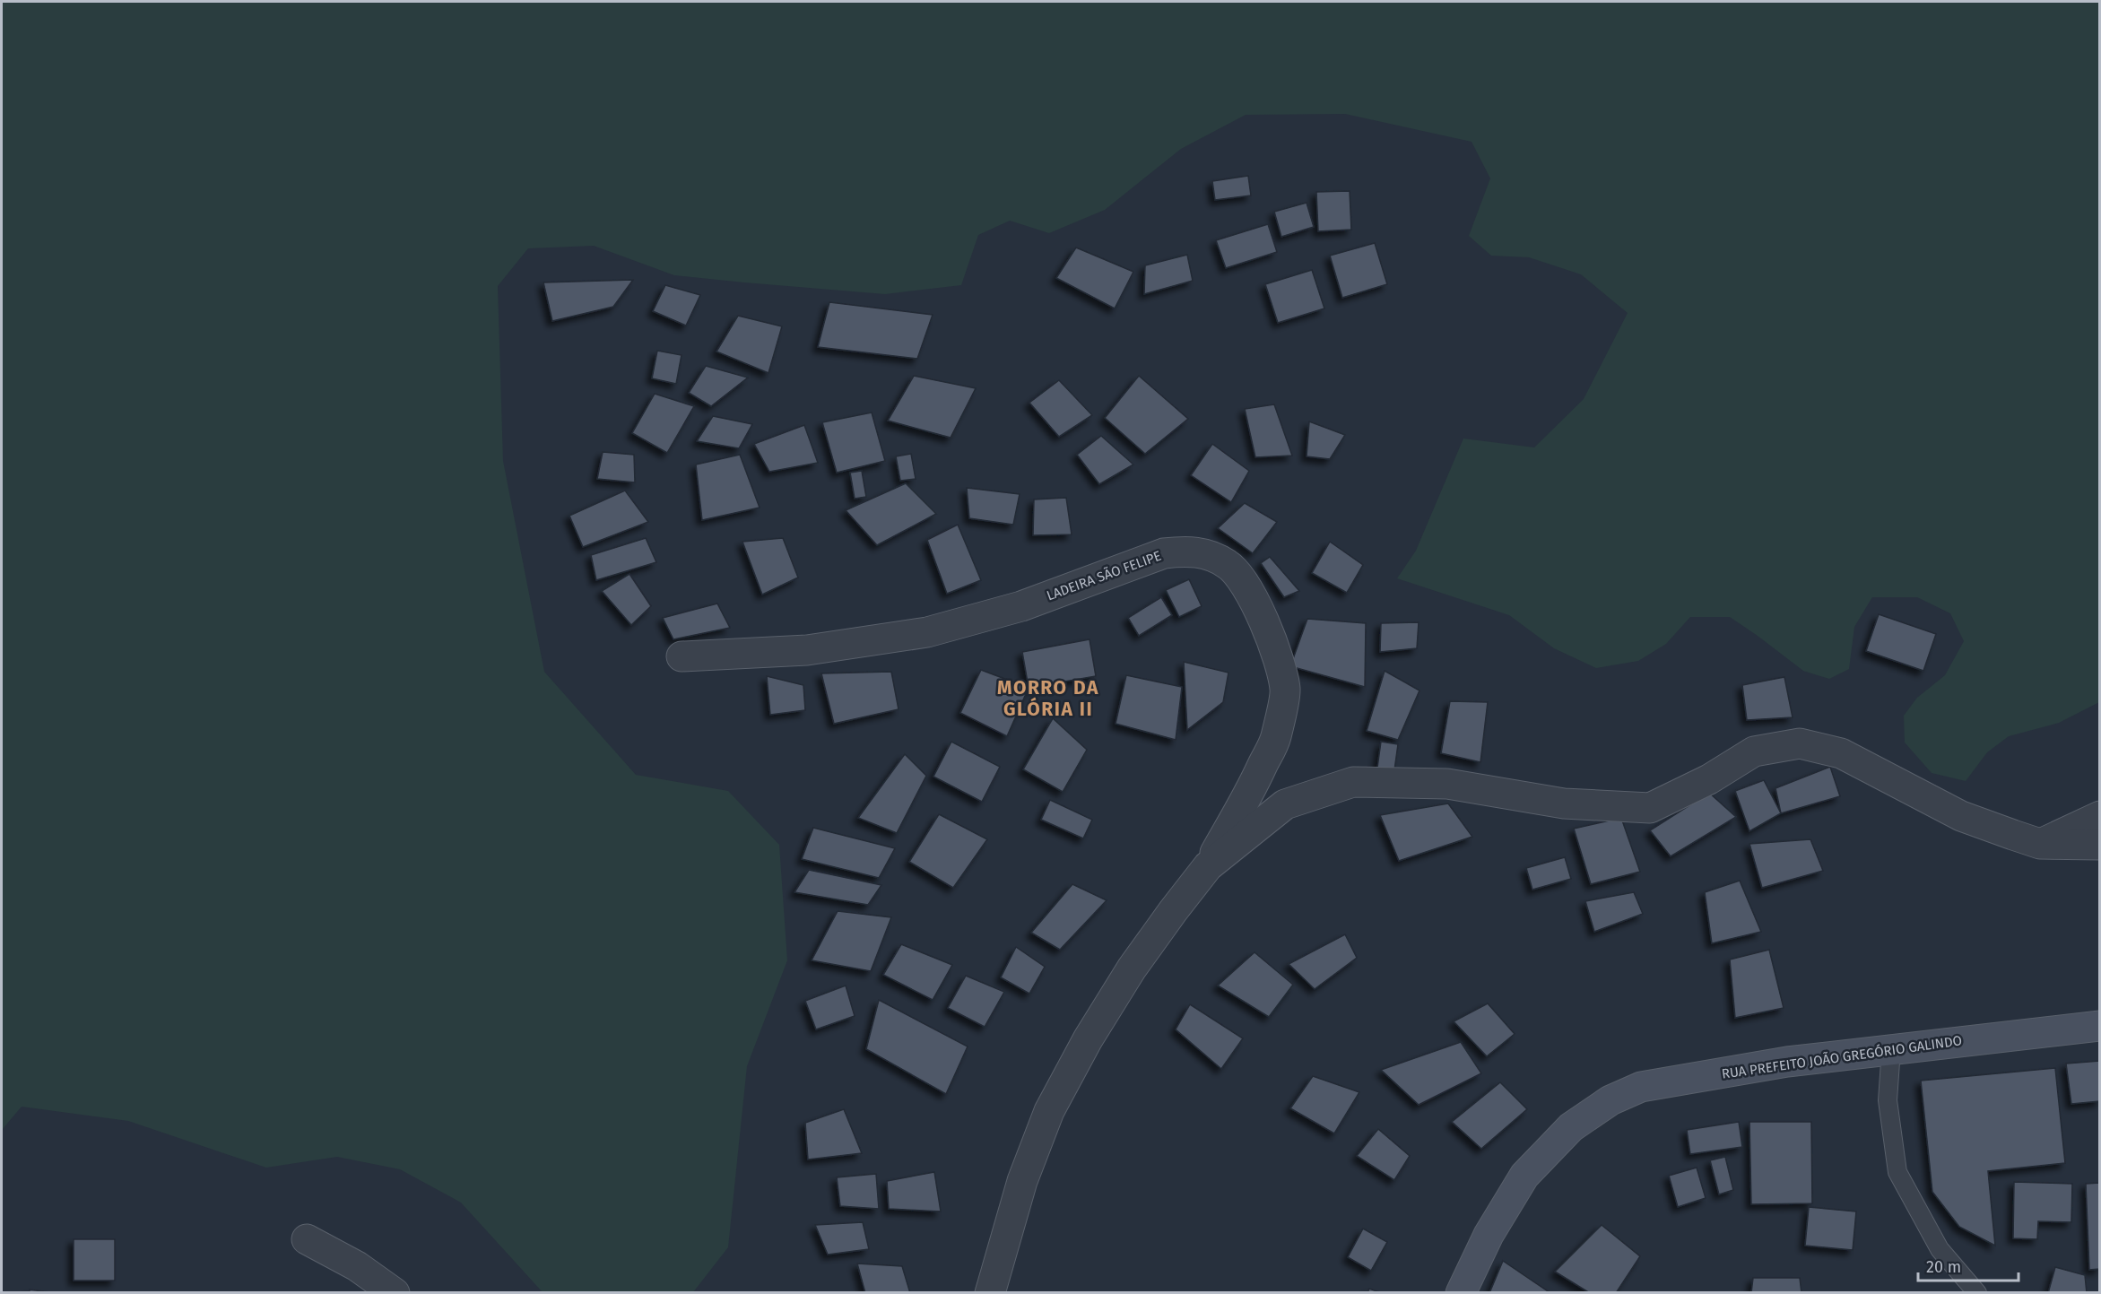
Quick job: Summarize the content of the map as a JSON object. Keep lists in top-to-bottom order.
{
  "streets": {
    "main road": ["RUA PREFEITO JOÃO GREGÓRIO GALINDO"],
    "street": ["LADEIRA SÃO FELIPE"]
  },
  "districts": ["MORRO DA GLÓRIA II"],
  "scale_bar": "20 m"
}
